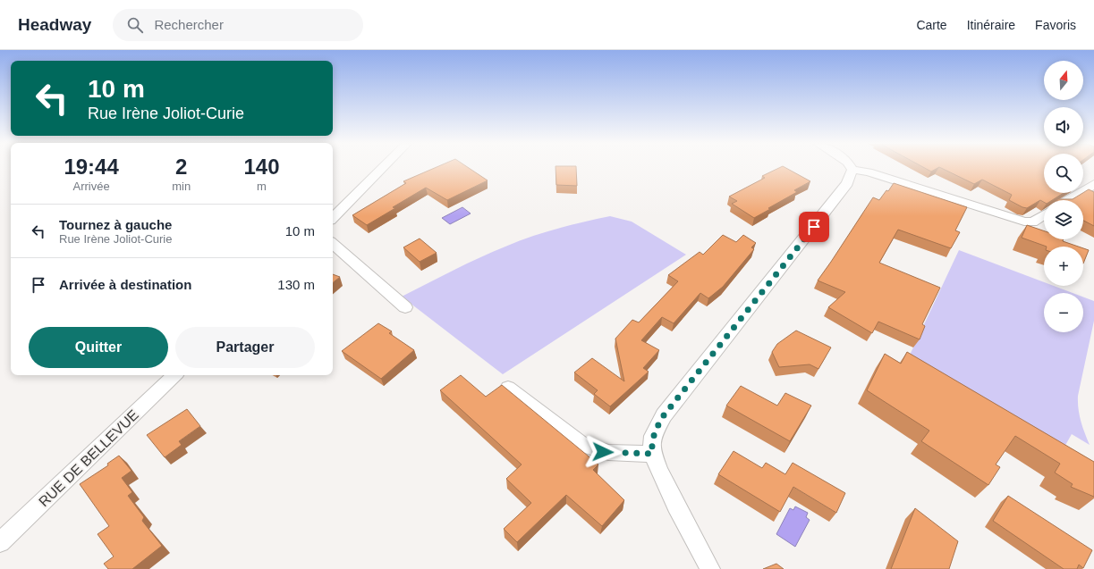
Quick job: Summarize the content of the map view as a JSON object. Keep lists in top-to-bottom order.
{
  "streets": {
    "street": ["RUE DE BELLEVUE"]
  },
  "north": "top",
  "page": {
    "header": "Headway",
    "search": "Rechercher",
    "nav": ["Carte", "Itinéraire", "Favoris"],
    "map_buttons": ["+", "−"],
    "turn": ["10 m", "Rue Irène Joliot-Curie"],
    "eta": [
      "19:44",
      "Arrivée",
      "2",
      "min",
      "140",
      "m"
    ],
    "list": [
      {
        "name": "Tournez à gauche",
        "note": "Rue Irène Joliot-Curie",
        "value": "10 m"
      },
      {
        "name": "Arrivée à destination",
        "value": "130 m"
      }
    ],
    "buttons": ["Quitter", "Partager"]
  }
}
